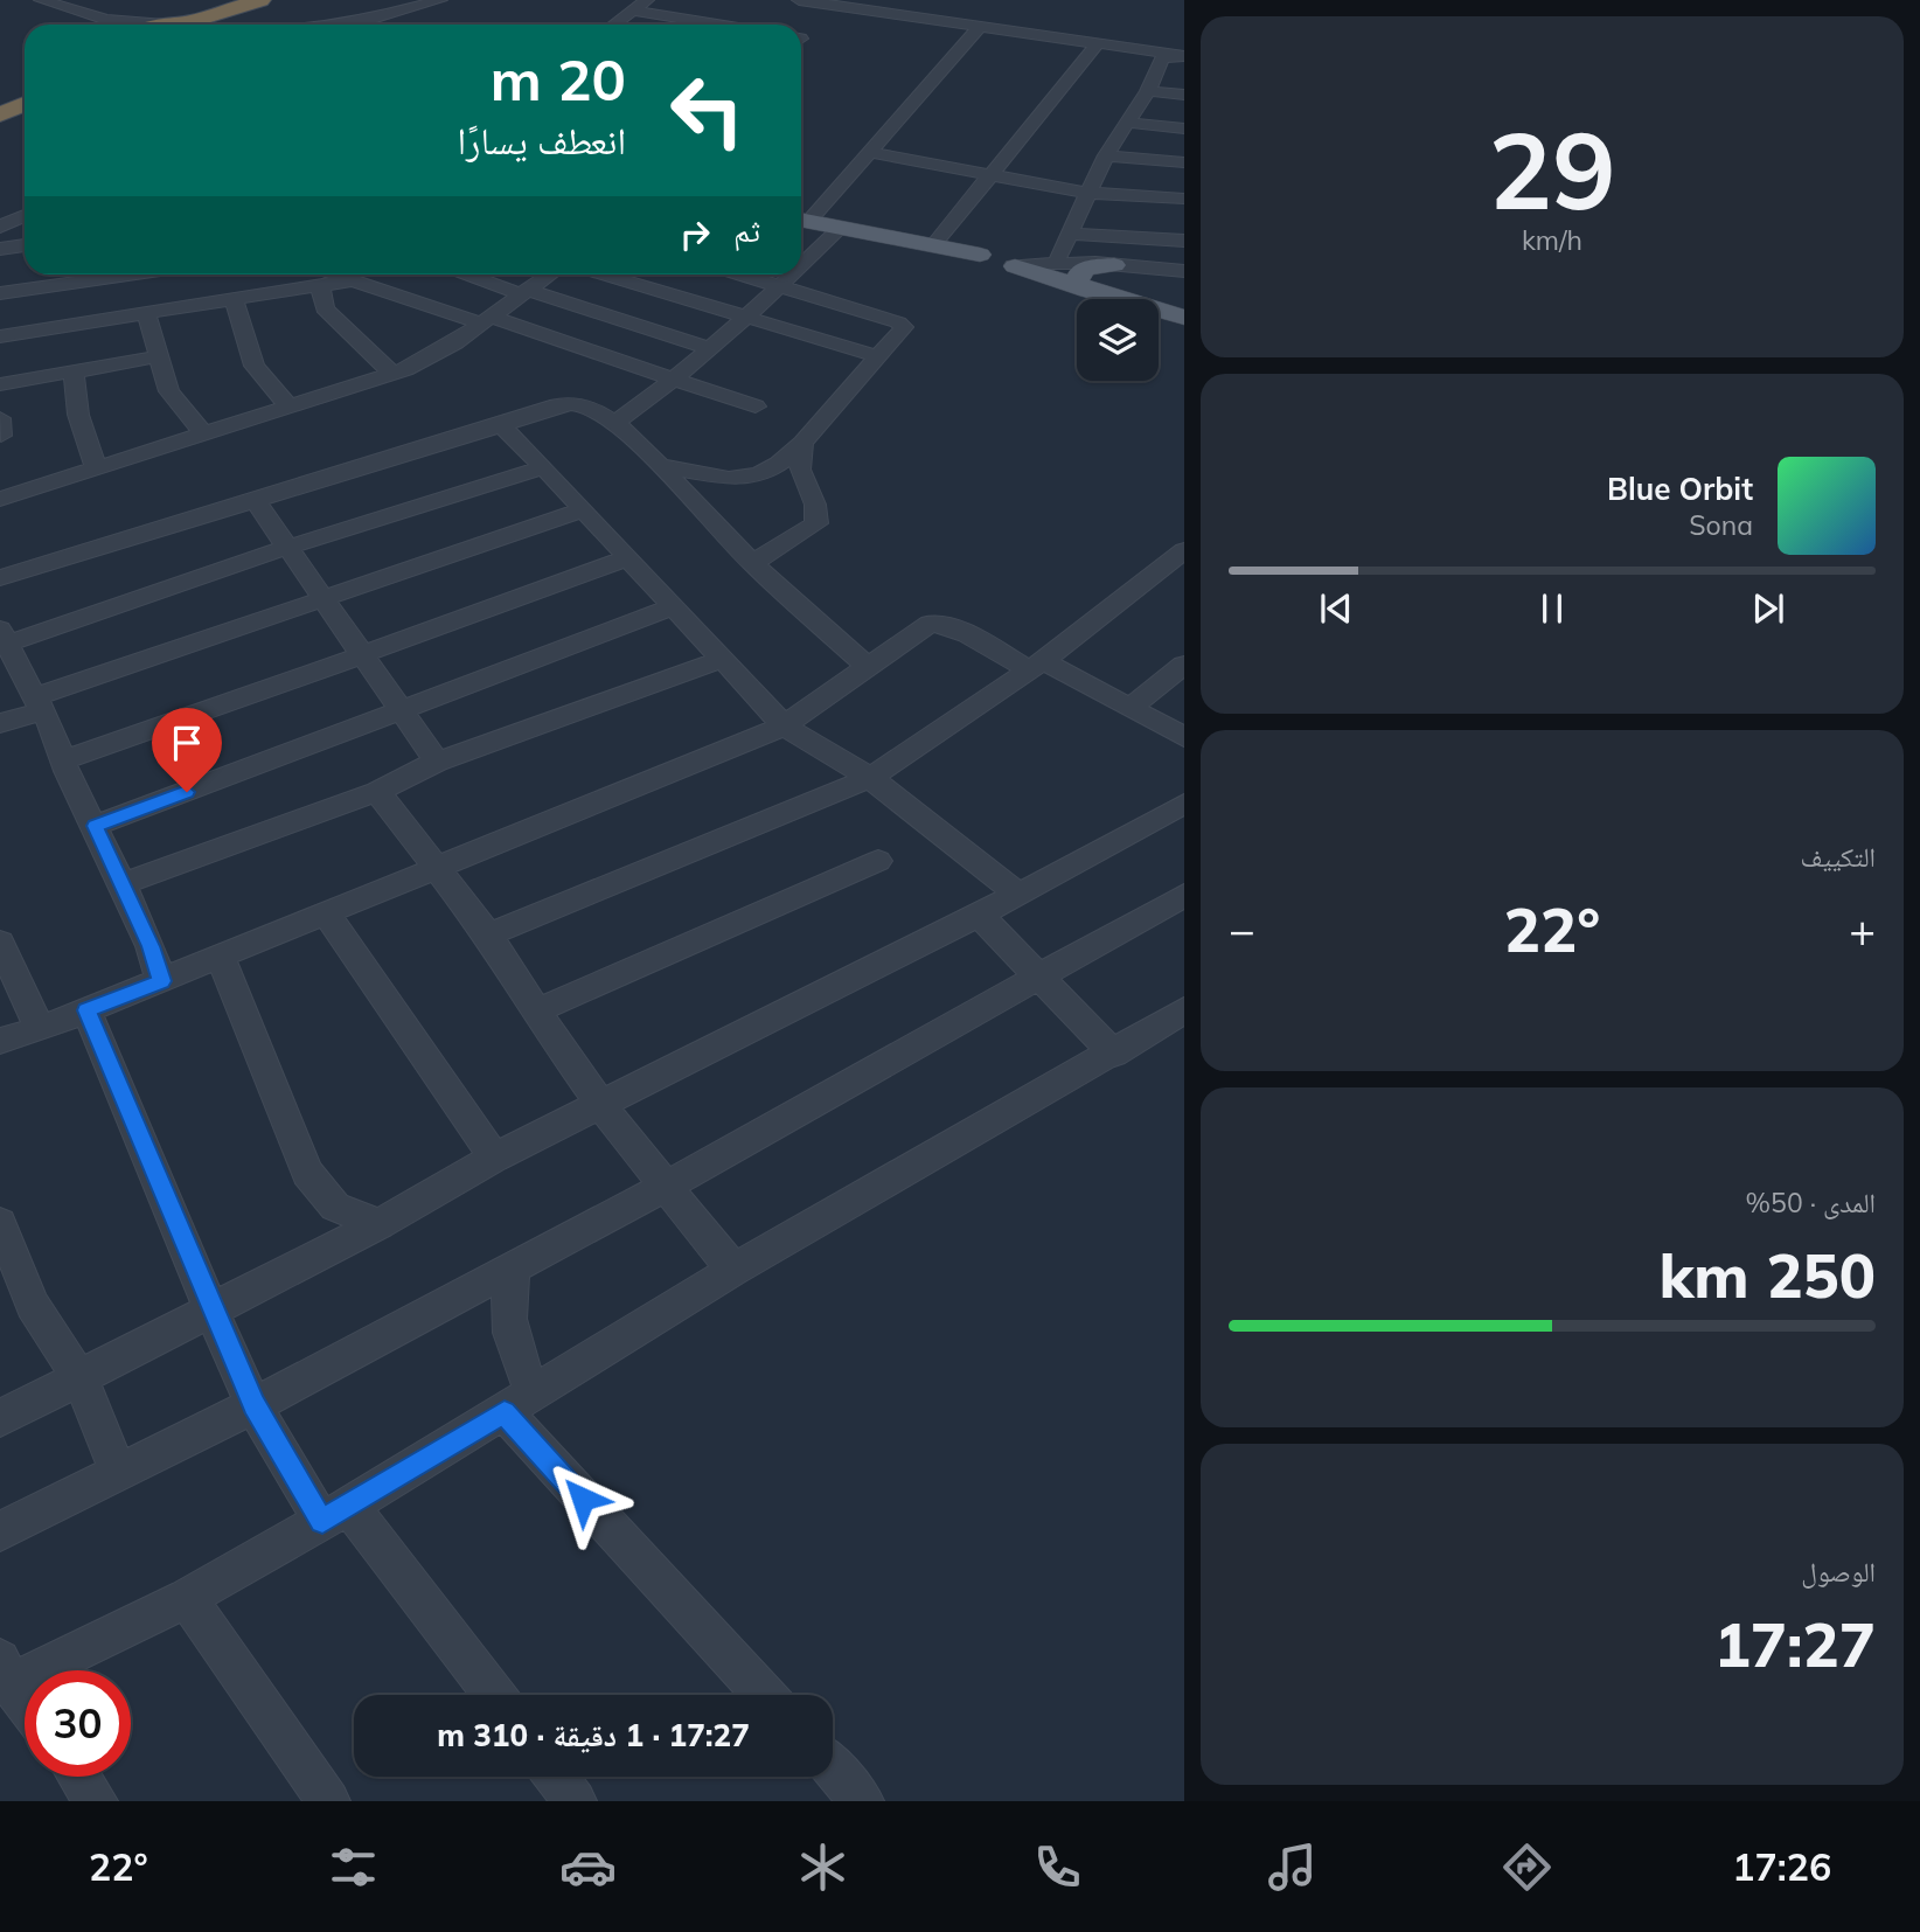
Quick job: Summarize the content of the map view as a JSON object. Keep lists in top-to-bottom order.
{
  "page": {
    "tile": [
      ["29", "km/h"],
      "التكييف",
      ["المدى · 50%", "250 km"],
      ["الوصول", "17:27"]
    ],
    "turn": ["20 m", "انعطف يسارًا"],
    "then": "ثم",
    "song": ["Blue Orbit", "Sona"],
    "heat": ["−", "22°", "+"],
    "limit": "30",
    "trip": "17:27 · 1 دقيقة · 310 m",
    "tabs": ["17:26", "22°"]
  }
}
